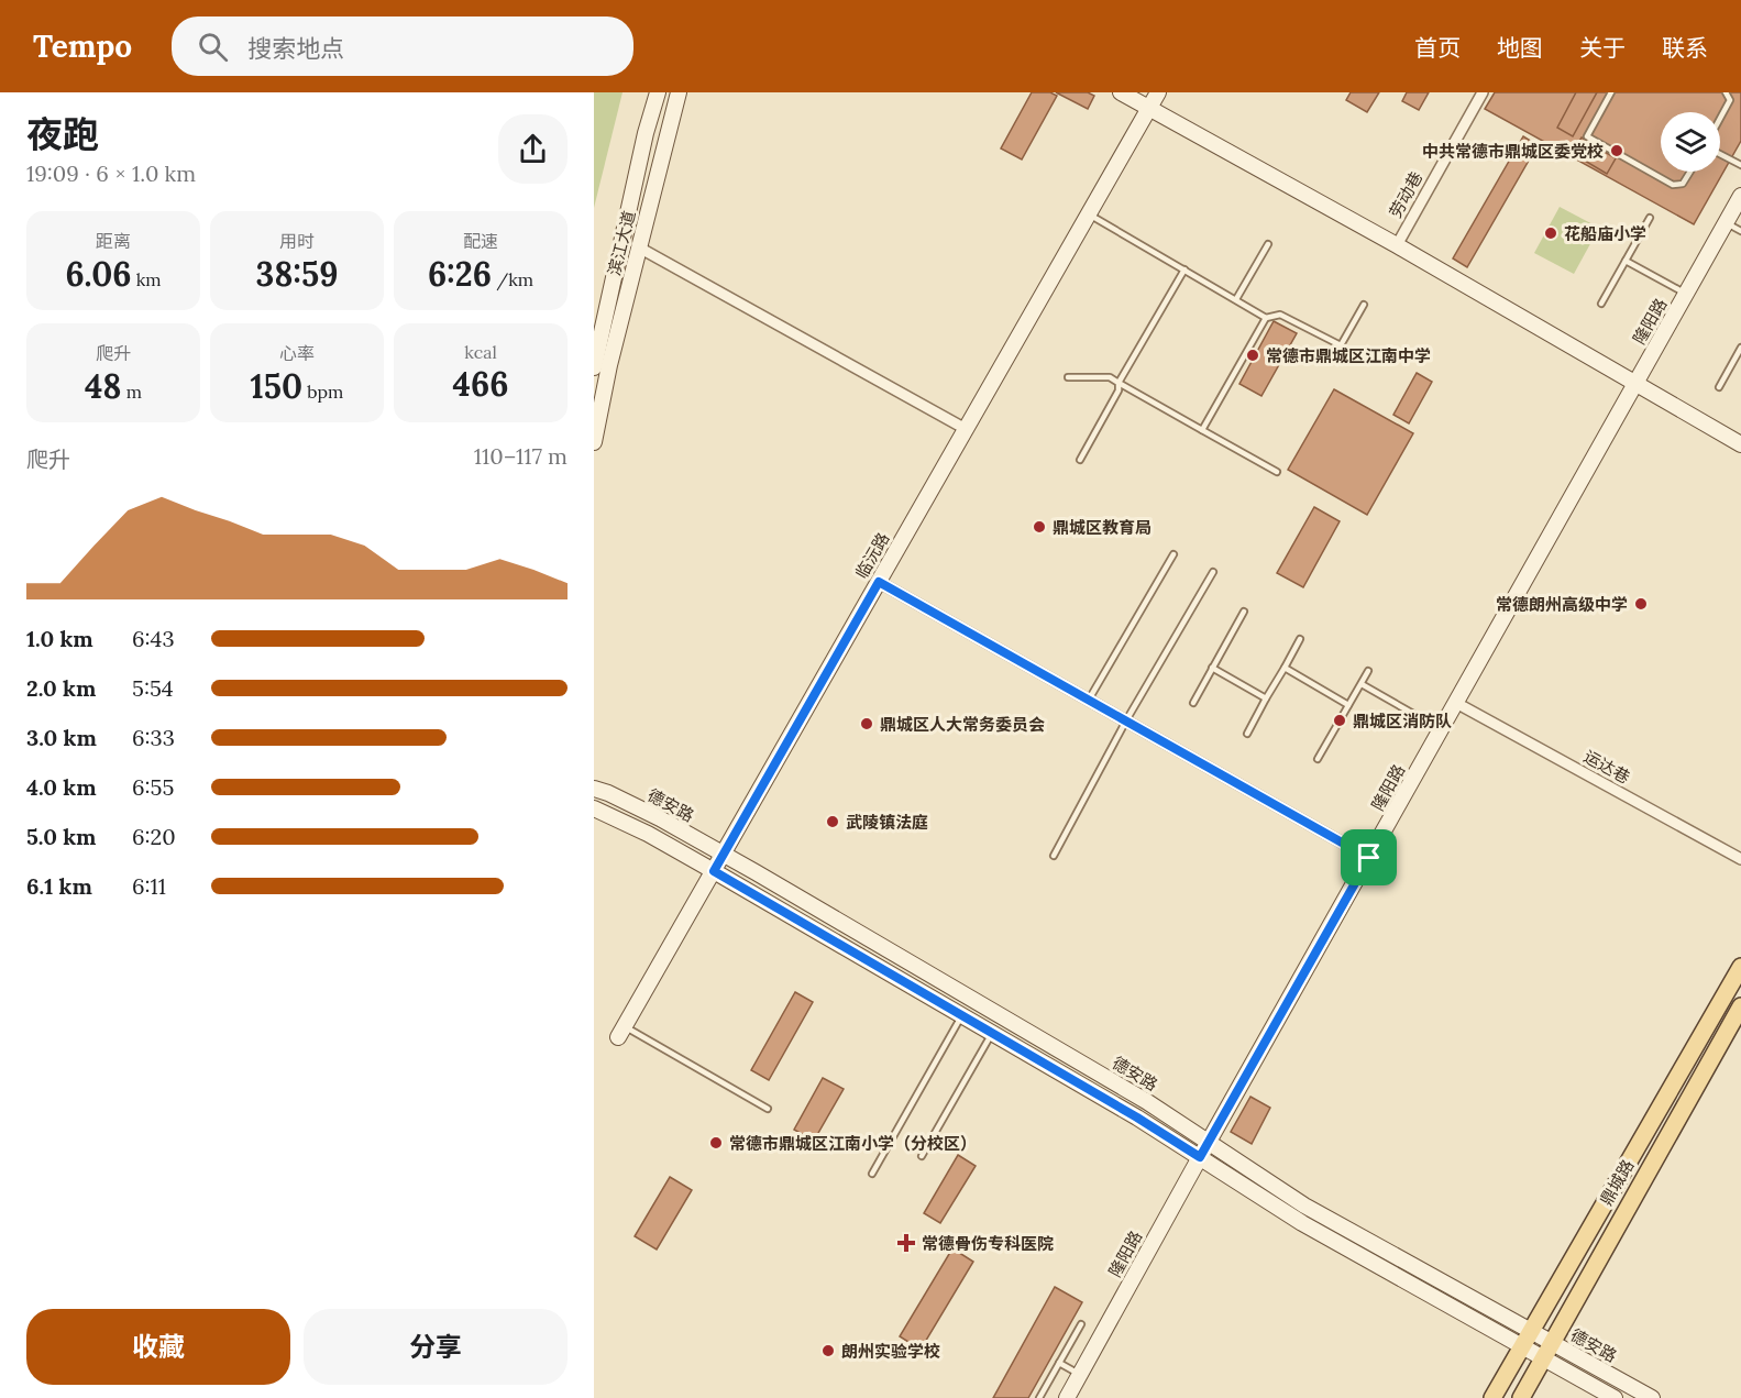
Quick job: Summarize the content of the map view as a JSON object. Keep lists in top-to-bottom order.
{
  "streets": {
    "main road": ["鼎城路"],
    "street": [
      "劳动巷",
      "滨江大道",
      "隆阳路",
      "临沅路",
      "运达巷",
      "德安路"
    ]
  },
  "crossings": [
    ["隆阳路", "运达巷"],
    ["隆阳路", "德安路"],
    ["临沅路", "德安路"],
    ["德安路", "鼎城路"]
  ],
  "places": {
    "other": [
      "中共常德市鼎城区委党校",
      "花船庙小学",
      "常德市鼎城区江南中学",
      "鼎城区教育局",
      "常德朗州高级中学",
      "鼎城区消防队",
      "鼎城区人大常务委员会",
      "武陵镇法庭",
      "常德市鼎城区江南小学（分校区）",
      "朗州实验学校"
    ],
    "health": ["常德骨伤专科医院"]
  },
  "page": {
    "header": "Tempo",
    "search": "搜索地点",
    "nav": [
      "首页",
      "地图",
      "关于",
      "联系"
    ],
    "heading": ["夜跑", "19:09 · 6 × 1.0 km"],
    "stats": [
      ["距离", "6.06 km"],
      ["用时", "38:59"],
      ["配速", "6:26 /km"],
      ["爬升", "48 m"],
      ["心率", "150 bpm"],
      ["kcal", "466"]
    ],
    "chart": ["爬升", "110–117 m"],
    "list": [
      {
        "name": "1.0 km",
        "note": "6:43"
      },
      {
        "name": "2.0 km",
        "note": "5:54"
      },
      {
        "name": "3.0 km",
        "note": "6:33"
      },
      {
        "name": "4.0 km",
        "note": "6:55"
      },
      {
        "name": "5.0 km",
        "note": "6:20"
      },
      {
        "name": "6.1 km",
        "note": "6:11"
      }
    ],
    "buttons": ["收藏", "分享"]
  }
}
